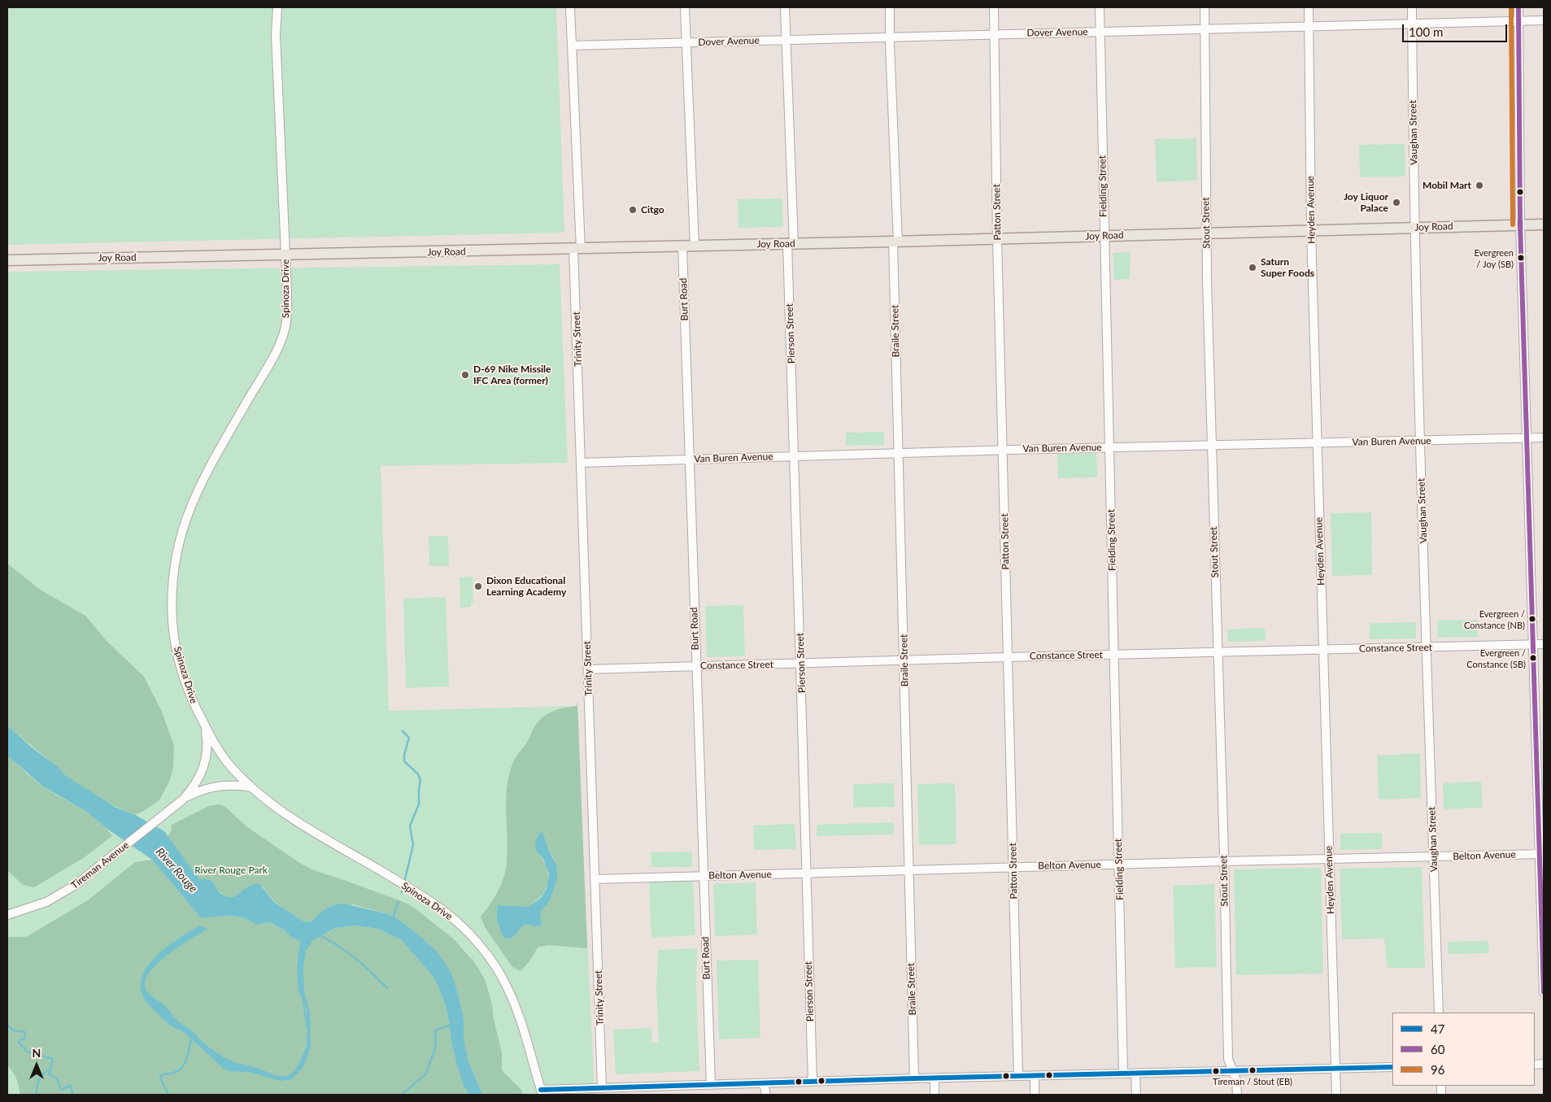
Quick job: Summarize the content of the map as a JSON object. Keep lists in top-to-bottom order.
{
  "streets": {
    "main road": ["Joy Road"],
    "street": [
      "Dover Avenue",
      "Vaughan Street",
      "Fielding Street",
      "Heyden Avenue",
      "Patton Street",
      "Stout Street",
      "Spinoza Drive",
      "Burt Road",
      "Braile Street",
      "Pierson Street",
      "Trinity Street",
      "Van Buren Avenue",
      "Constance Street",
      "Belton Avenue",
      "Tireman Avenue"
    ]
  },
  "crossings": [
    ["Dover Avenue", "Vaughan Street"],
    ["Dover Avenue", "Fielding Street"],
    ["Dover Avenue", "Heyden Avenue"],
    ["Dover Avenue", "Patton Street"],
    ["Dover Avenue", "Stout Street"],
    ["Dover Avenue", "Braile Street"],
    ["Dover Avenue", "Pierson Street"],
    ["Dover Avenue", "Trinity Street"],
    ["Vaughan Street", "Joy Road"],
    ["Vaughan Street", "Van Buren Avenue"],
    ["Vaughan Street", "Constance Street"],
    ["Vaughan Street", "Belton Avenue"],
    ["Fielding Street", "Joy Road"],
    ["Fielding Street", "Van Buren Avenue"],
    ["Fielding Street", "Constance Street"],
    ["Fielding Street", "Belton Avenue"],
    ["Heyden Avenue", "Joy Road"],
    ["Heyden Avenue", "Van Buren Avenue"],
    ["Heyden Avenue", "Constance Street"],
    ["Heyden Avenue", "Belton Avenue"],
    ["Patton Street", "Joy Road"],
    ["Patton Street", "Van Buren Avenue"],
    ["Patton Street", "Constance Street"],
    ["Patton Street", "Belton Avenue"],
    ["Stout Street", "Joy Road"],
    ["Stout Street", "Van Buren Avenue"],
    ["Stout Street", "Constance Street"],
    ["Stout Street", "Belton Avenue"],
    ["Joy Road", "Spinoza Drive"],
    ["Joy Road", "Burt Road"],
    ["Joy Road", "Braile Street"],
    ["Joy Road", "Pierson Street"],
    ["Joy Road", "Trinity Street"],
    ["Burt Road", "Van Buren Avenue"],
    ["Burt Road", "Constance Street"],
    ["Burt Road", "Belton Avenue"],
    ["Braile Street", "Van Buren Avenue"],
    ["Braile Street", "Constance Street"],
    ["Braile Street", "Belton Avenue"],
    ["Pierson Street", "Van Buren Avenue"],
    ["Pierson Street", "Constance Street"],
    ["Pierson Street", "Belton Avenue"],
    ["Trinity Street", "Van Buren Avenue"],
    ["Trinity Street", "Constance Street"],
    ["Trinity Street", "Belton Avenue"]
  ],
  "water": ["River Rouge"],
  "parks": ["River Rouge Park"],
  "places": [
    "Mobil Mart",
    "Joy Liquor Palace",
    "Citgo",
    "Evergreen / Joy (SB)",
    "Saturn Super Foods",
    "D-69 Nike Missile IFC Area (former)",
    "Dixon Educational Learning Academy",
    "Evergreen / Constance (NB)",
    "Evergreen / Constance (SB)",
    "Tireman / Stout (EB)"
  ],
  "lines": ["transit line 60", "transit line 96", "transit line 47"],
  "legend": ["47", "60", "96"],
  "scale_bar": "100 m",
  "north": "top"
}
